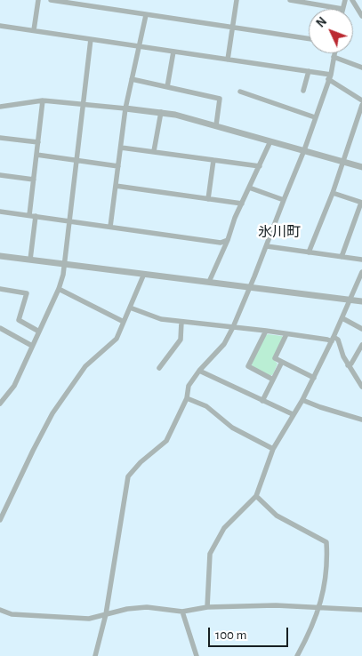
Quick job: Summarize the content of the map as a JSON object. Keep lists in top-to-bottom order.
{
  "districts": ["氷川町"],
  "scale_bar": "100 m",
  "north": "top left"
}
